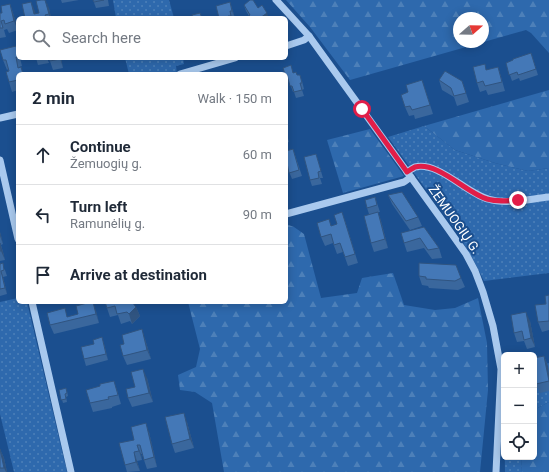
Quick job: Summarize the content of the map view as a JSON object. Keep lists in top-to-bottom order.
{
  "streets": {
    "street": ["ŽEMUOGIŲ G."]
  },
  "north": "right",
  "page": {
    "search": "Search here",
    "heading": ["2 min", "Walk · 150 m"],
    "list": [
      ["Continue", "Žemuogių g.", "60 m"],
      ["Turn left", "Ramunėlių g.", "90 m"],
      "Arrive at destination"
    ],
    "map_buttons": ["+", "−"]
  }
}
